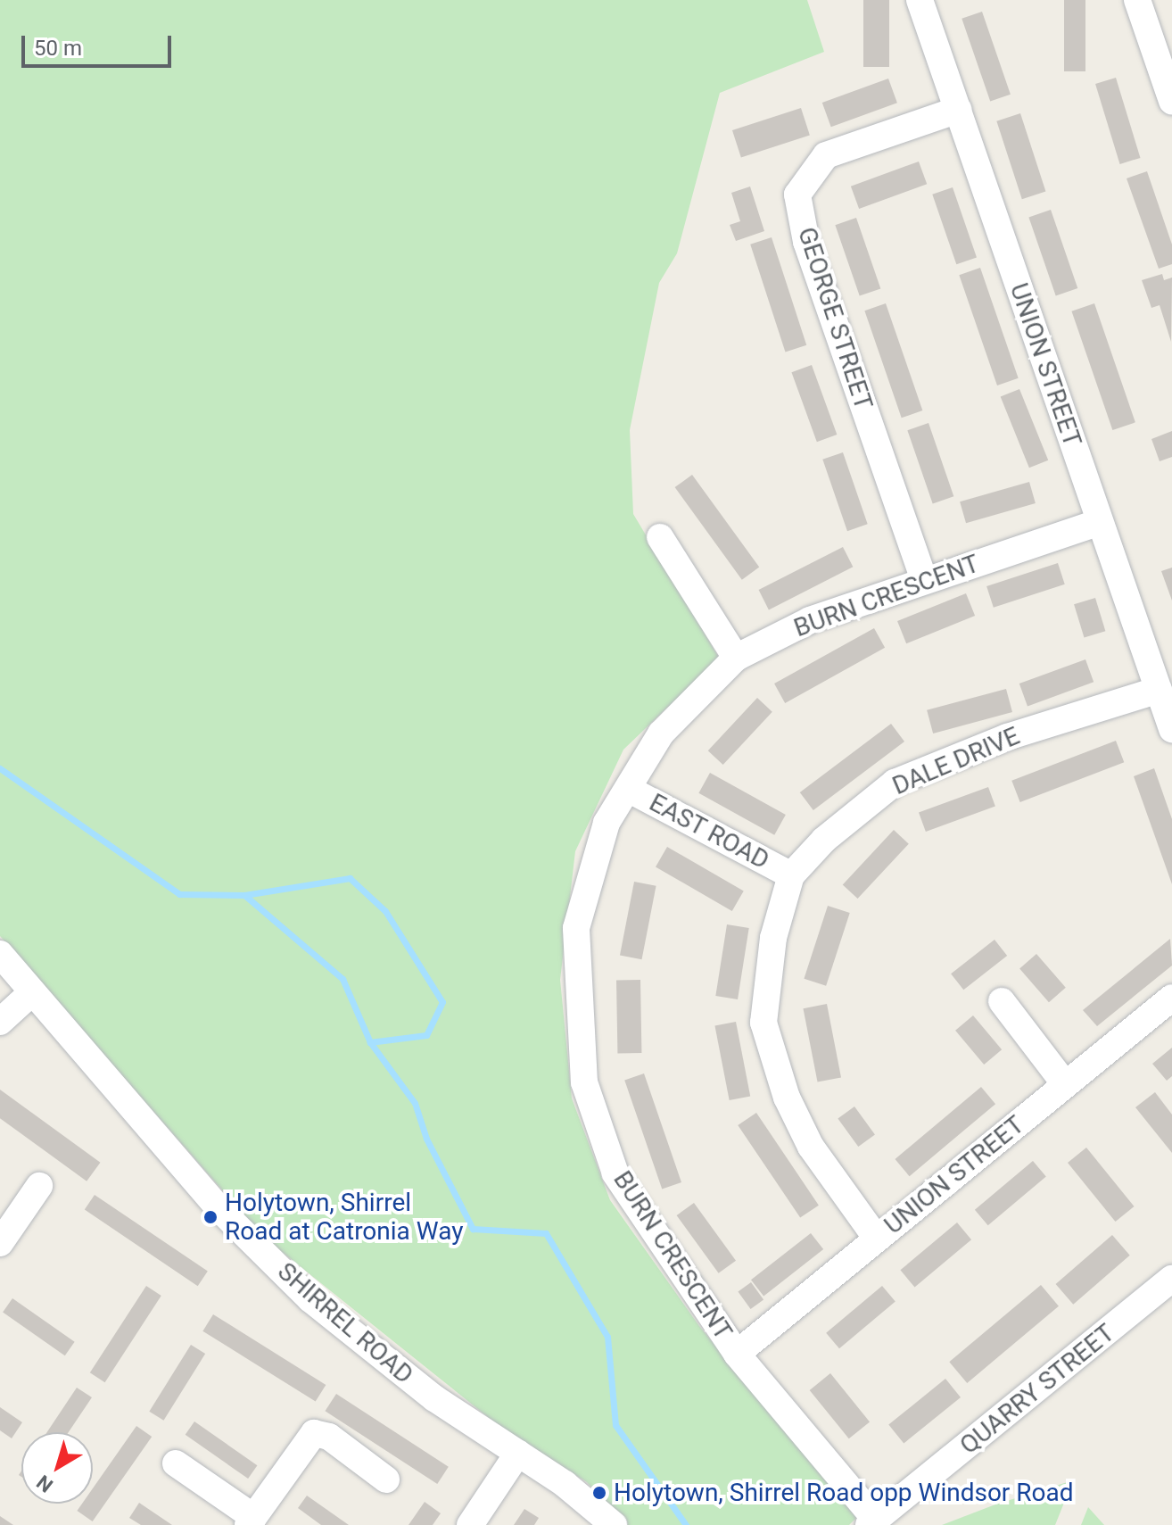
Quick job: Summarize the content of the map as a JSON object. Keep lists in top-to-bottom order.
{
  "streets": {
    "street": [
      "GEORGE STREET",
      "UNION STREET",
      "BURN CRESCENT",
      "DALE DRIVE",
      "EAST ROAD",
      "SHIRREL ROAD",
      "QUARRY STREET"
    ]
  },
  "crossings": [
    ["GEORGE STREET", "UNION STREET"],
    ["GEORGE STREET", "BURN CRESCENT"],
    ["UNION STREET", "BURN CRESCENT"],
    ["UNION STREET", "DALE DRIVE"],
    ["BURN CRESCENT", "EAST ROAD"],
    ["BURN CRESCENT", "QUARRY STREET"],
    ["DALE DRIVE", "EAST ROAD"]
  ],
  "places": ["Holytown, Shirrel Road at Catronia Way", "Holytown, Shirrel Road opp Windsor Road"],
  "scale_bar": "50 m",
  "north": "bottom left"
}
